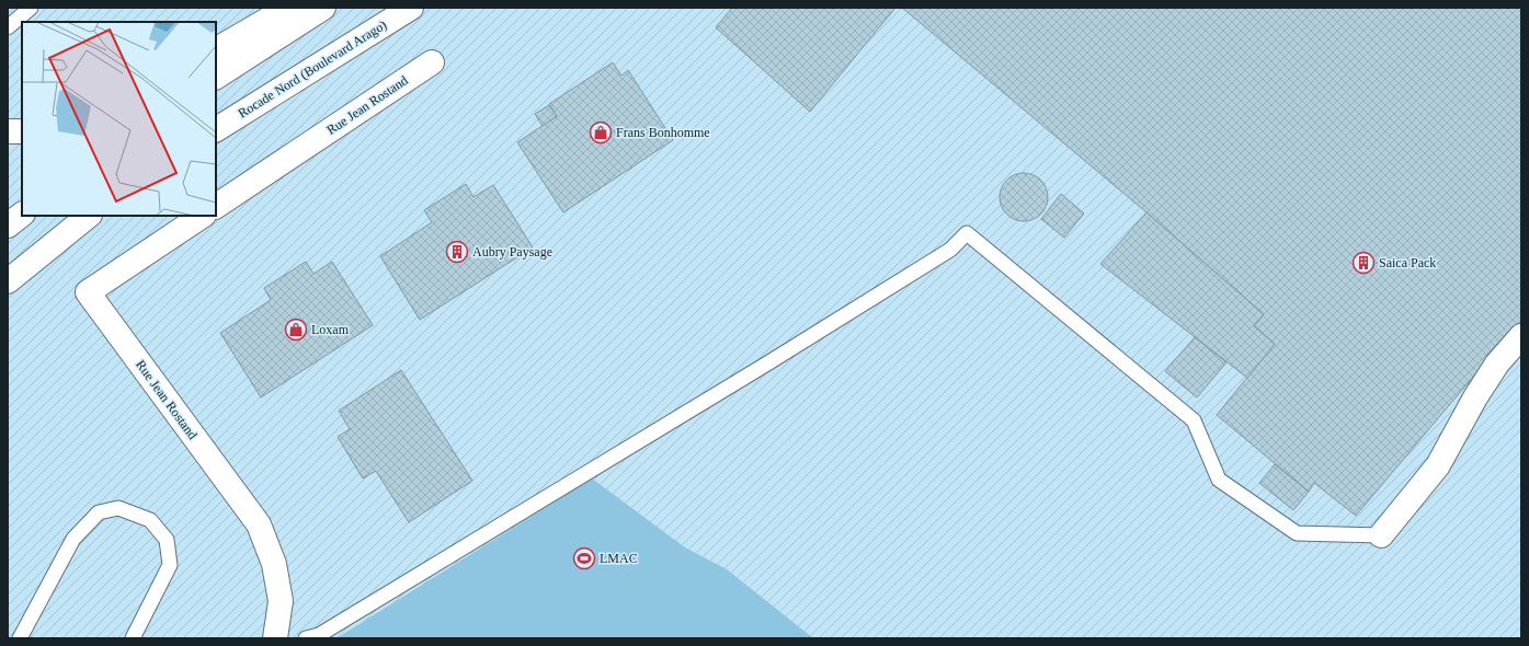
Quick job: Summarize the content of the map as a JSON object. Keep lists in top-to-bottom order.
{
  "streets": {
    "street": ["Rocade Nord (Boulevard Arago)", "Rue Jean Rostand"]
  },
  "places": {
    "shop": ["Frans Bonhomme", "Loxam"],
    "building": ["Aubry Paysage", "Saica Pack"],
    "sports": ["LMAC"]
  }
}
